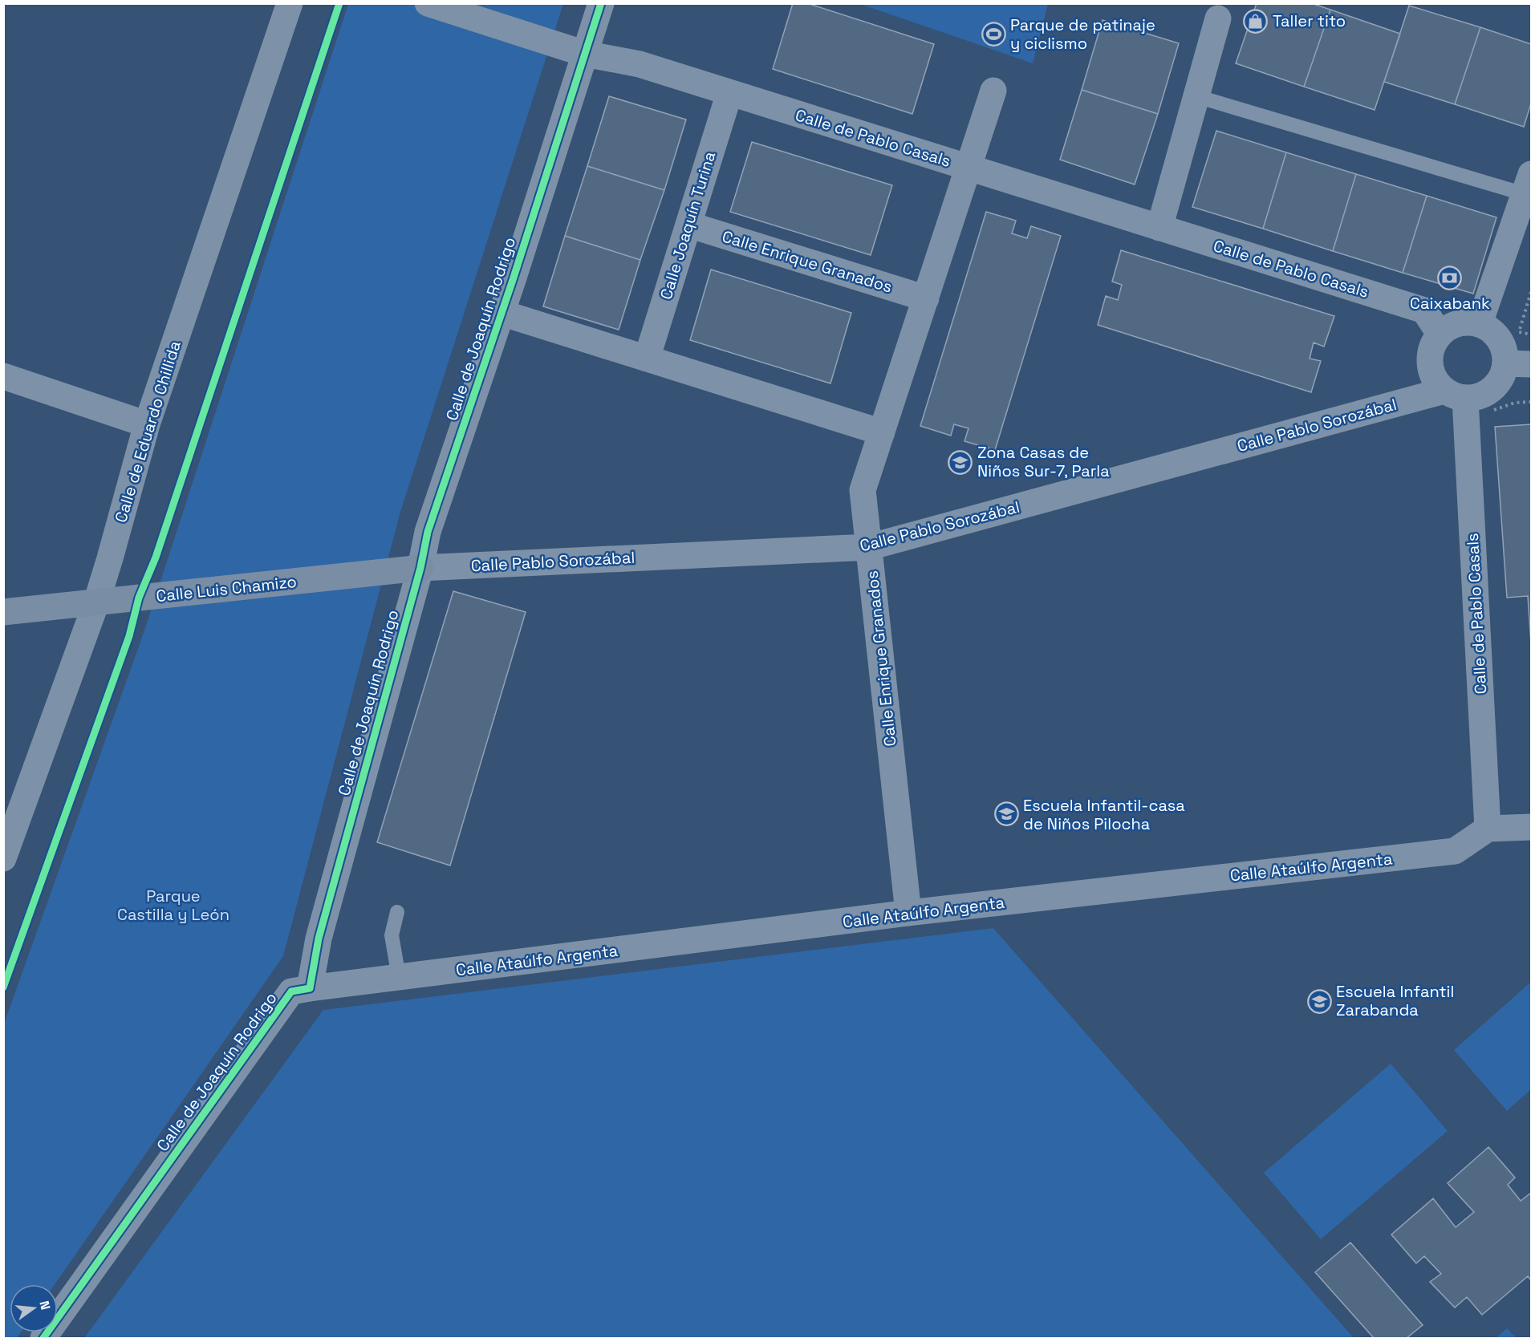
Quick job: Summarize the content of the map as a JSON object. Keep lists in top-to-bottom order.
{
  "streets": {
    "street": [
      "Calle de Pablo Casals",
      "Calle Joaquín Turina",
      "Calle Enrique Granados",
      "Calle de Joaquín Rodrigo",
      "Calle Pablo Sorozábal",
      "Calle de Eduardo Chillida",
      "Calle Luis Chamizo",
      "Calle Ataúlfo Argenta"
    ]
  },
  "crossings": [
    ["Calle de Pablo Casals", "Calle Joaquín Turina"],
    ["Calle de Pablo Casals", "Calle Enrique Granados"],
    ["Calle de Pablo Casals", "Calle de Joaquín Rodrigo"],
    ["Calle de Pablo Casals", "Calle Pablo Sorozábal"],
    ["Calle de Pablo Casals", "Calle Ataúlfo Argenta"],
    ["Calle Joaquín Turina", "Calle Enrique Granados"],
    ["Calle Enrique Granados", "Calle Pablo Sorozábal"],
    ["Calle Enrique Granados", "Calle Ataúlfo Argenta"],
    ["Calle de Joaquín Rodrigo", "Calle Pablo Sorozábal"],
    ["Calle de Joaquín Rodrigo", "Calle Luis Chamizo"],
    ["Calle de Joaquín Rodrigo", "Calle Ataúlfo Argenta"],
    ["Calle Pablo Sorozábal", "Calle Luis Chamizo"],
    ["Calle de Eduardo Chillida", "Calle Luis Chamizo"]
  ],
  "parks": ["Parque Castilla y León"],
  "places": {
    "shop": ["Taller tito"],
    "sports": ["Parque de patinaje y ciclismo"],
    "bank": ["Caixabank"],
    "school or university": ["Zona Casas de Niños Sur-7, Parla", "Escuela Infantil-casa de Niños Pilocha", "Escuela Infantil Zarabanda"]
  },
  "north": "right"
}
